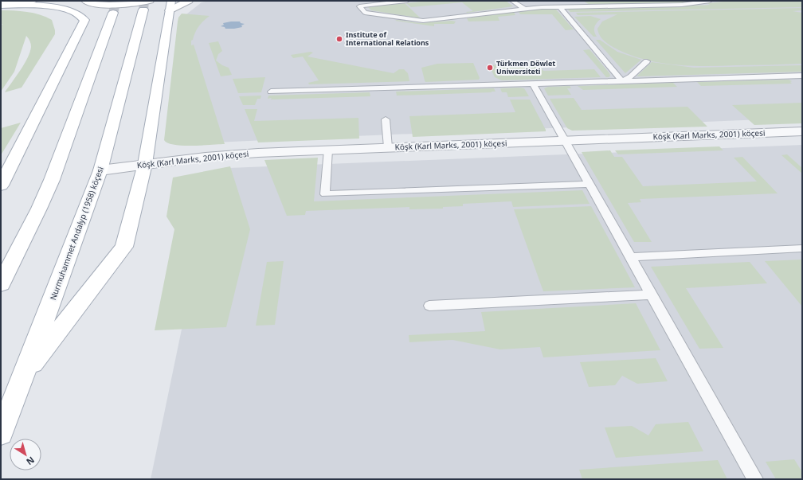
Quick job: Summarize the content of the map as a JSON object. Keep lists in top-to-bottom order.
{
  "streets": {
    "main road": ["Nurmuhammet Andalyp (1958) köçesi"],
    "street": ["Köşk (Karl Marks, 2001) köçesi"]
  },
  "crossings": [
    ["Köşk (Karl Marks, 2001) köçesi", "Nurmuhammet Andalyp (1958) köçesi"]
  ],
  "places": ["Institute of International Relations", "Türkmen Döwlet Uniwersiteti"],
  "north": "bottom right"
}
